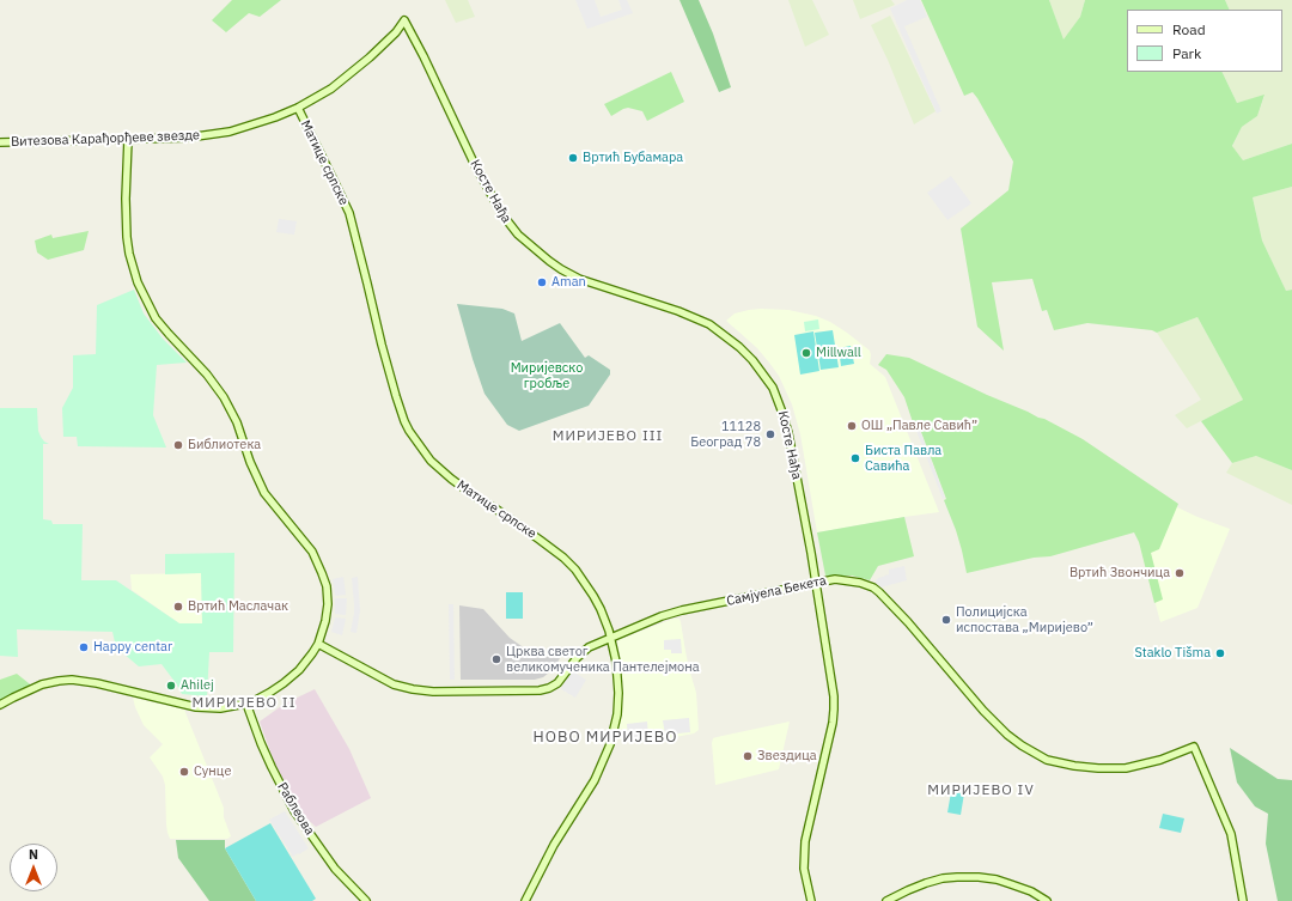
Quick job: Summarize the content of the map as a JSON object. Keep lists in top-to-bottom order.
{
  "streets": {
    "street": [
      "Витезова Карађорђеве звезде",
      "Матице српске",
      "Косте Нађа",
      "Самјуела Бекета",
      "Раблеова"
    ]
  },
  "crossings": [
    ["Витезова Карађорђеве звезде", "Матице српске"],
    ["Витезова Карађорђеве звезде", "Косте Нађа"],
    ["Матице српске", "Самјуела Бекета"],
    ["Косте Нађа", "Самјуела Бекета"]
  ],
  "districts": [
    "МИРИЈЕВО III",
    "МИРИЈЕВО II",
    "НОВО МИРИЈЕВО",
    "МИРИЈЕВО IV"
  ],
  "parks": ["Миријевско гробље"],
  "places": [
    "Вртић Бубамара",
    "Aman",
    "Millwall",
    "ОШ „Павле Савић”",
    "11128 Београд 78",
    "Библиотека",
    "Биста Павла Савића",
    "Вртић Звончица",
    "Вртић Маслачак",
    "Полицијска испостава „Миријево”",
    "Happy centar",
    "Staklo Tišma",
    "Црква светог великомученика Пантелејмона",
    "Ahilej",
    "Звездица",
    "Сунце"
  ],
  "legend": ["Road", "Park"],
  "north": "top"
}
